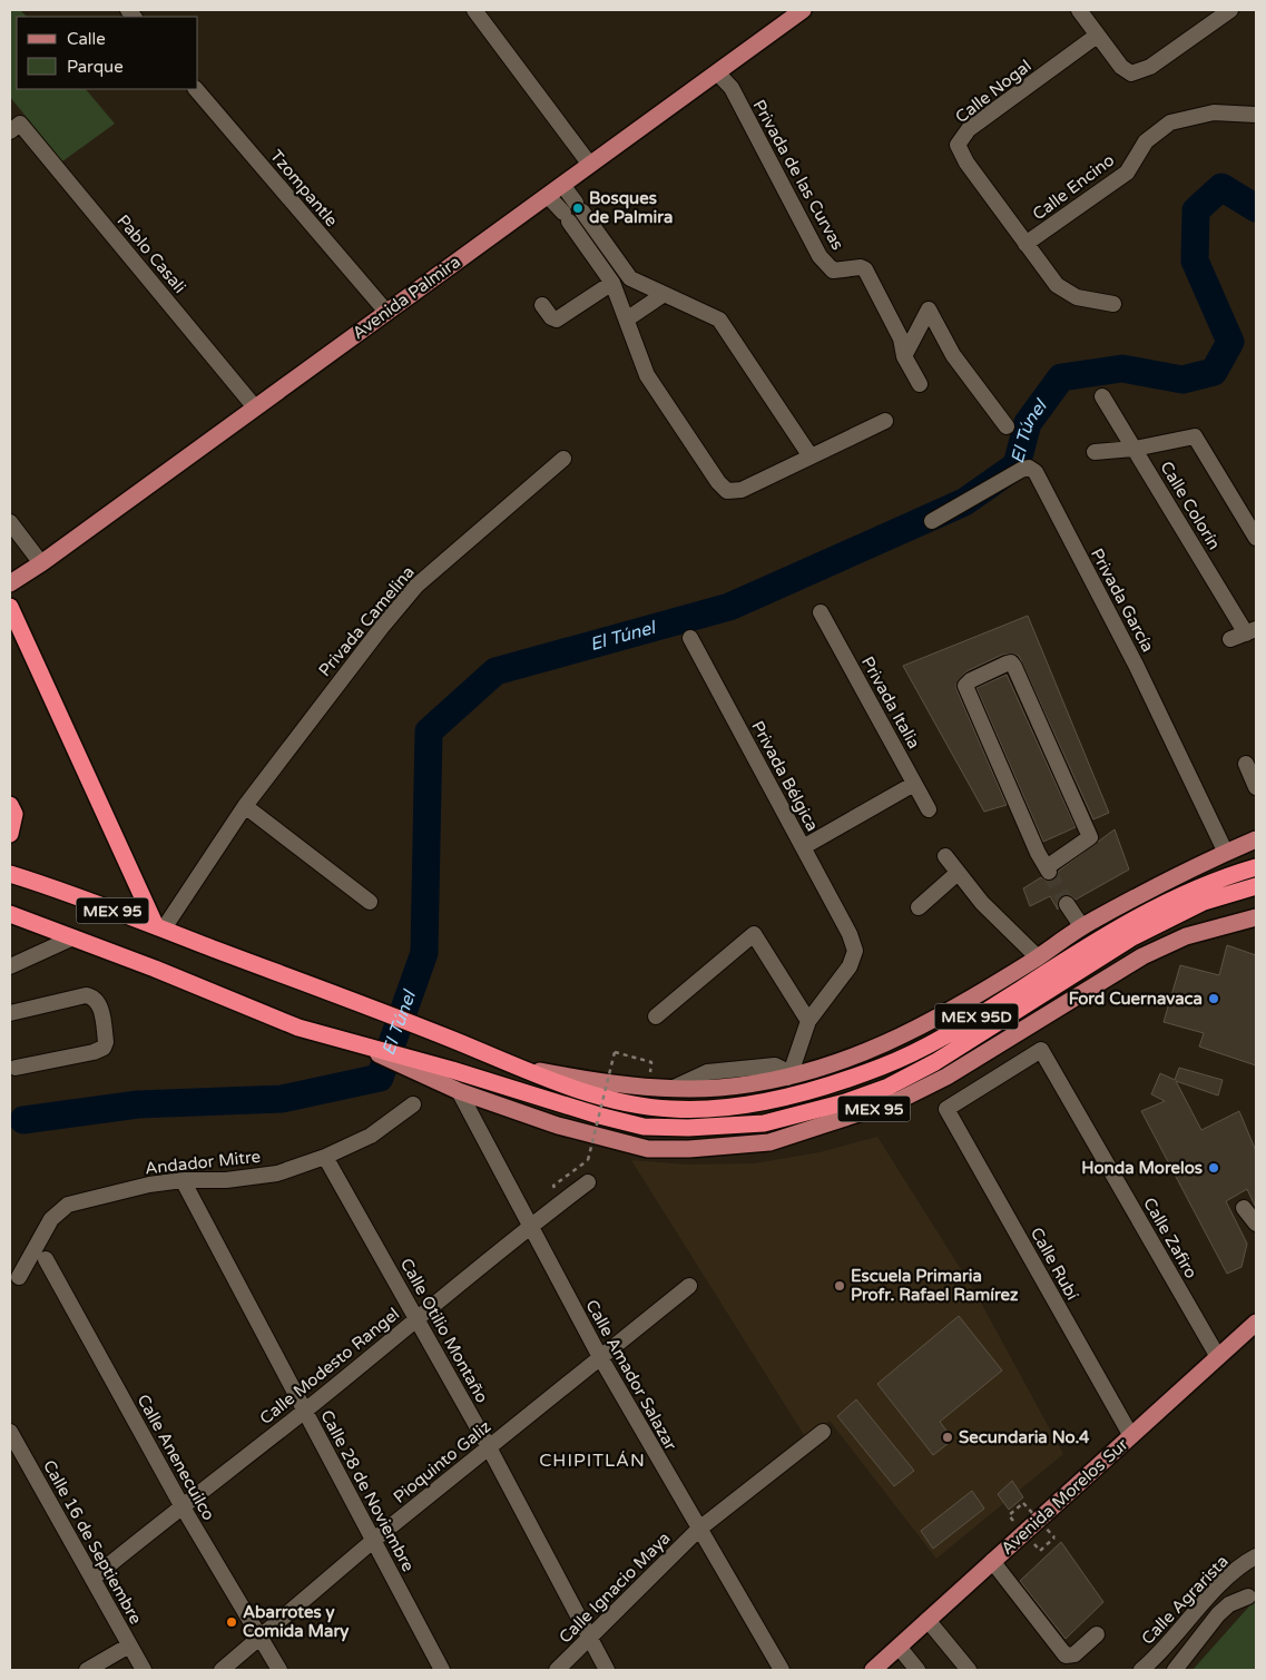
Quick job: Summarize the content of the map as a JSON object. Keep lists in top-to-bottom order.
{
  "streets": {
    "highway": ["MEX 95", "MEX 95D"],
    "main road": ["Avenida Palmira", "Avenida Morelos Sur"],
    "street": [
      "Calle Nogal",
      "Privada de las Curvas",
      "Calle Encino",
      "Tzompantle",
      "Pablo Casali",
      "Calle Colorín",
      "Privada García",
      "Privada Camelina",
      "Privada Italia",
      "Privada Bélgica",
      "Andador Mitre",
      "Calle Zafiro",
      "Calle Rubí",
      "Calle Otilio Montaño",
      "Calle Modesto Rangel",
      "Calle Amador Salazar",
      "Calle Anenecuilco",
      "Pioquinto Galiz",
      "Calle 28 de Noviembre",
      "Calle 16 de Septiembre",
      "Calle Ignacio Maya",
      "Calle Agrarista"
    ]
  },
  "crossings": [
    ["Calle Nogal", "Calle Encino"],
    ["Privada de las Curvas", "Avenida Palmira"],
    ["Tzompantle", "Avenida Palmira"],
    ["Pablo Casali", "Avenida Palmira"],
    ["Privada García", "MEX 95"],
    ["Privada Camelina", "MEX 95"],
    ["Privada Italia", "Privada Bélgica"],
    ["MEX 95", "MEX 95D"],
    ["MEX 95", "Calle Amador Salazar"],
    ["Andador Mitre", "Calle Otilio Montaño"],
    ["Andador Mitre", "Calle 28 de Noviembre"],
    ["Calle Zafiro", "Calle Rubí"],
    ["Calle Zafiro", "Avenida Morelos Sur"],
    ["Calle Rubí", "Avenida Morelos Sur"],
    ["Calle Otilio Montaño", "Calle Modesto Rangel"],
    ["Calle Otilio Montaño", "Pioquinto Galiz"],
    ["Calle Otilio Montaño", "Calle Ignacio Maya"],
    ["Calle Modesto Rangel", "Calle Amador Salazar"],
    ["Calle Modesto Rangel", "Calle Anenecuilco"],
    ["Calle Modesto Rangel", "Calle 28 de Noviembre"],
    ["Calle Modesto Rangel", "Calle 16 de Septiembre"],
    ["Calle Amador Salazar", "Pioquinto Galiz"],
    ["Calle Amador Salazar", "Calle Ignacio Maya"],
    ["Calle Anenecuilco", "Pioquinto Galiz"],
    ["Pioquinto Galiz", "Calle 28 de Noviembre"]
  ],
  "districts": ["CHIPITLÁN"],
  "water": ["El Túnel"],
  "places": [
    "Bosques de Palmira",
    "Ford Cuernavaca",
    "Honda Morelos",
    "Escuela Primaria Profr. Rafael Ramírez",
    "Secundaria No.4",
    "Abarrotes y Comida Mary"
  ],
  "legend": ["Calle", "Parque"]
}
